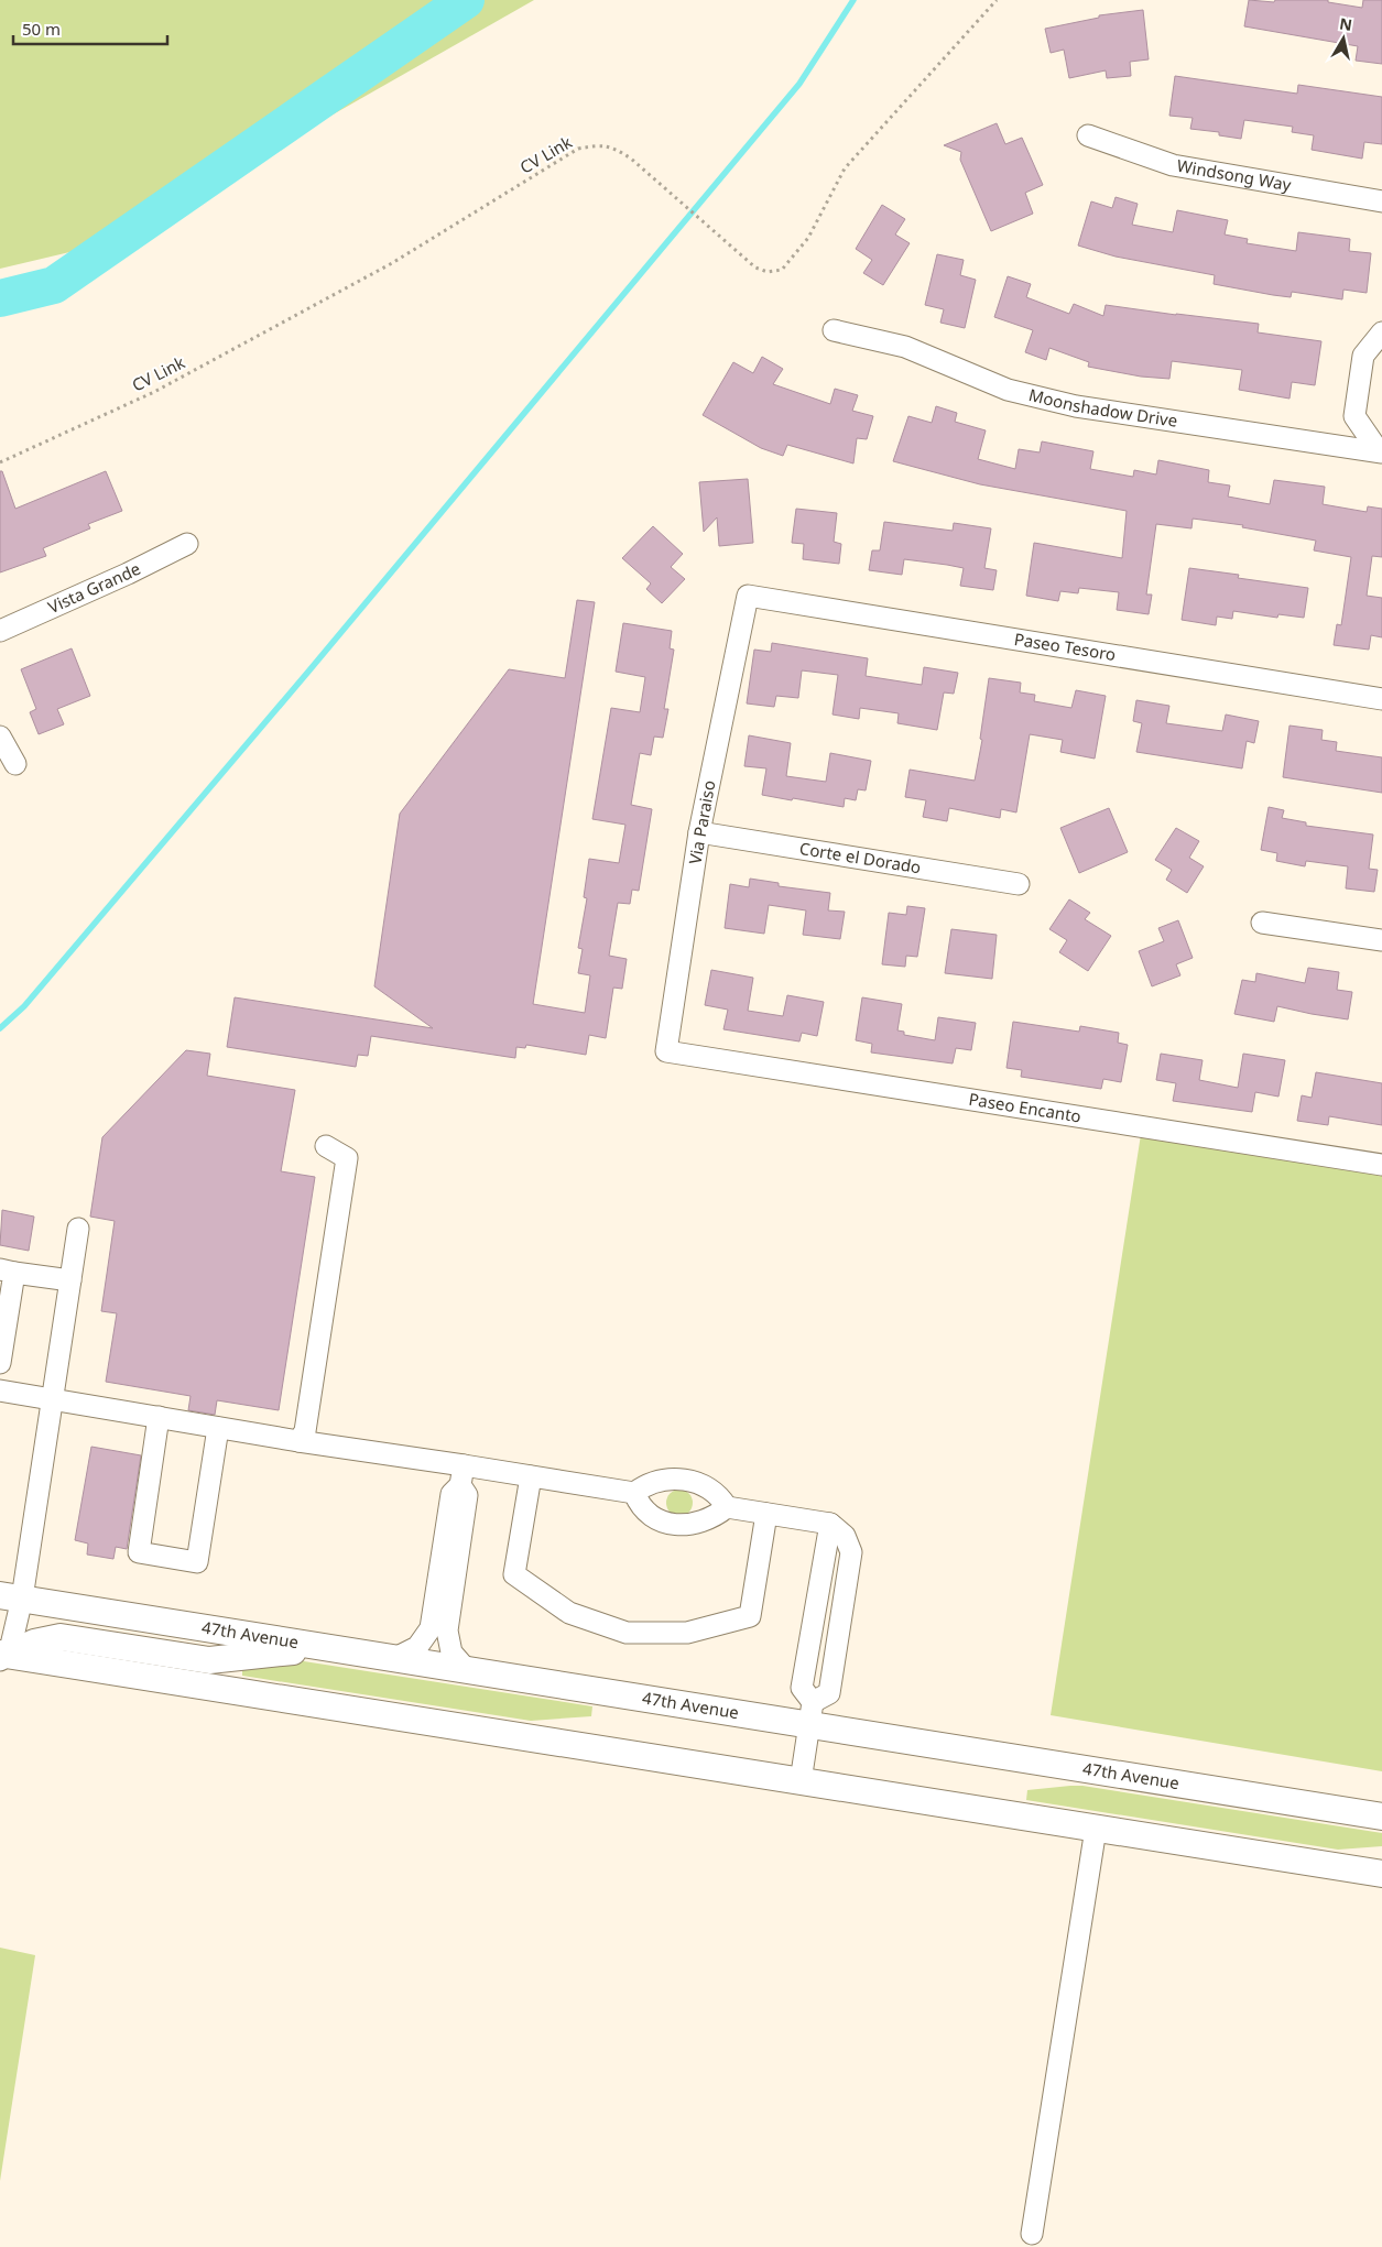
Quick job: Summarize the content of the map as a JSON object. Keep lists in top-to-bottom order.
{
  "streets": {
    "main road": ["47th Avenue"],
    "street": [
      "Windsong Way",
      "Moonshadow Drive",
      "Vista Grande",
      "Paseo Tesoro",
      "Via Paraiso",
      "Corte el Dorado",
      "Paseo Encanto"
    ],
    "path": ["CV Link"]
  },
  "crossings": [
    ["Paseo Tesoro", "Via Paraiso"],
    ["Via Paraiso", "Corte el Dorado"],
    ["Via Paraiso", "Paseo Encanto"]
  ],
  "scale_bar": "50 m",
  "north": "top"
}
